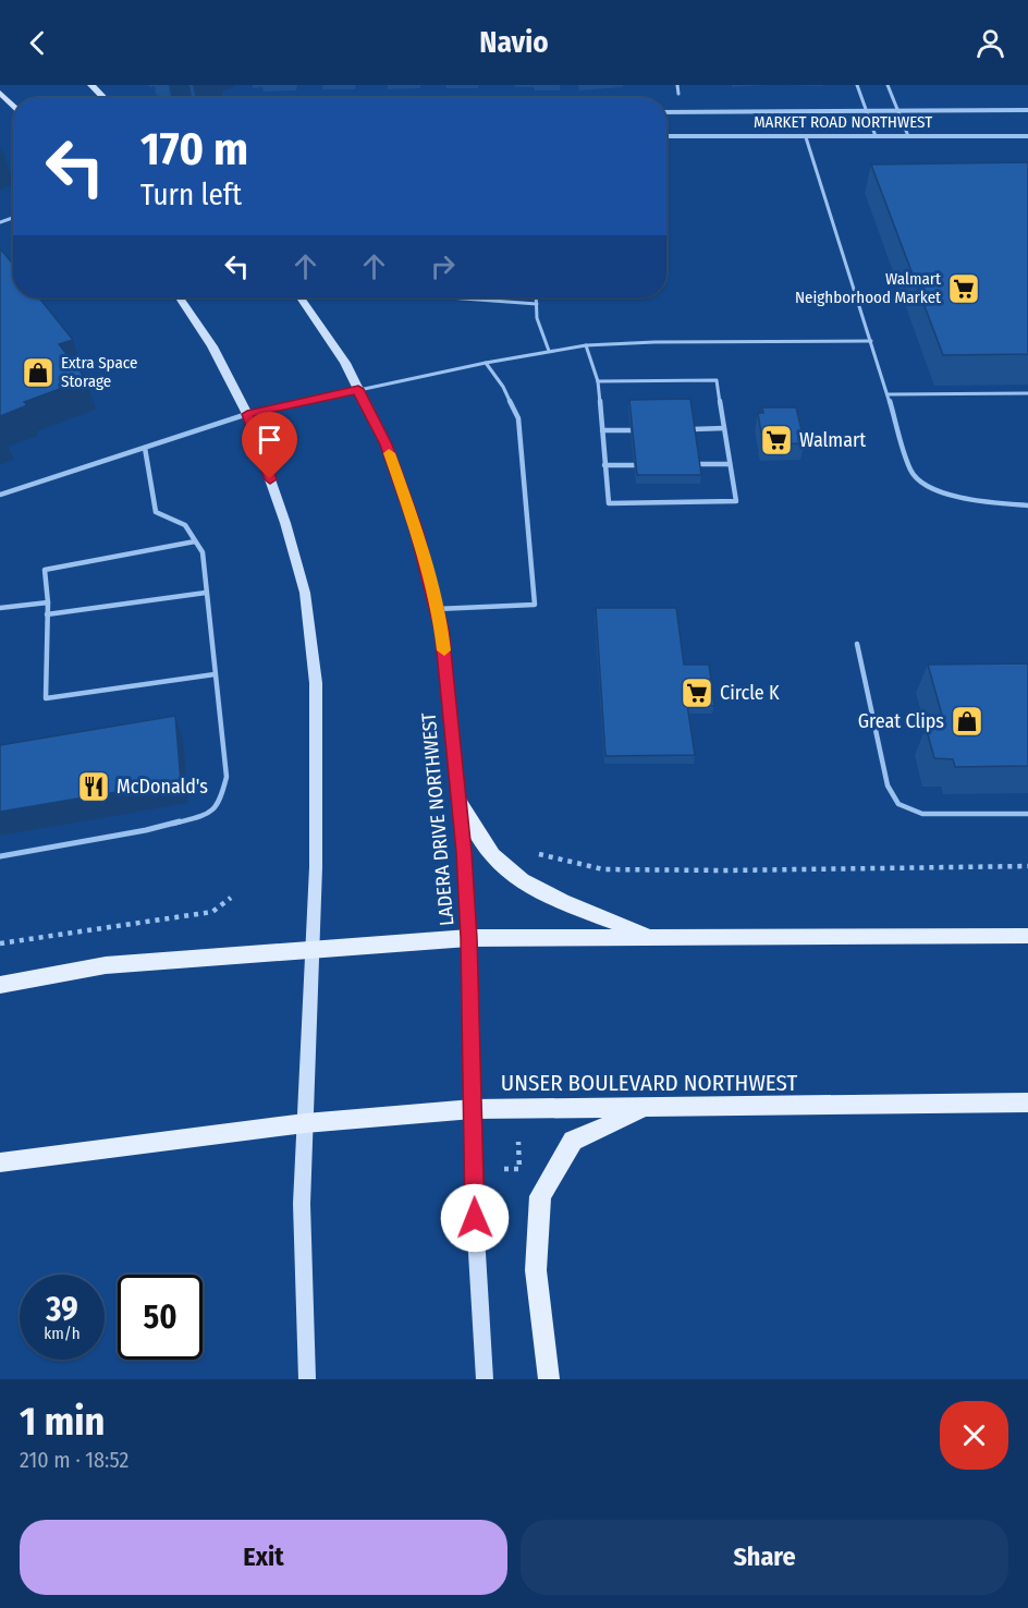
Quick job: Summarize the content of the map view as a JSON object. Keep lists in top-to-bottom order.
{
  "streets": {
    "main road": ["LADERA DRIVE NORTHWEST", "UNSER BOULEVARD NORTHWEST"],
    "street": ["MARKET ROAD NORTHWEST"]
  },
  "crossings": [
    ["LADERA DRIVE NORTHWEST", "UNSER BOULEVARD NORTHWEST"]
  ],
  "places": {
    "supermarket": ["Walmart Neighborhood Market", "Walmart", "Circle K"],
    "shop": ["Extra Space Storage", "Great Clips"],
    "restaurant": ["McDonald's"]
  },
  "page": {
    "header": "Navio",
    "turn": ["170 m", "Turn left"],
    "speed": "39 km/h",
    "limit": "50",
    "heading": ["1 min", "210 m · 18:52"],
    "buttons": ["Exit", "Share"]
  }
}
